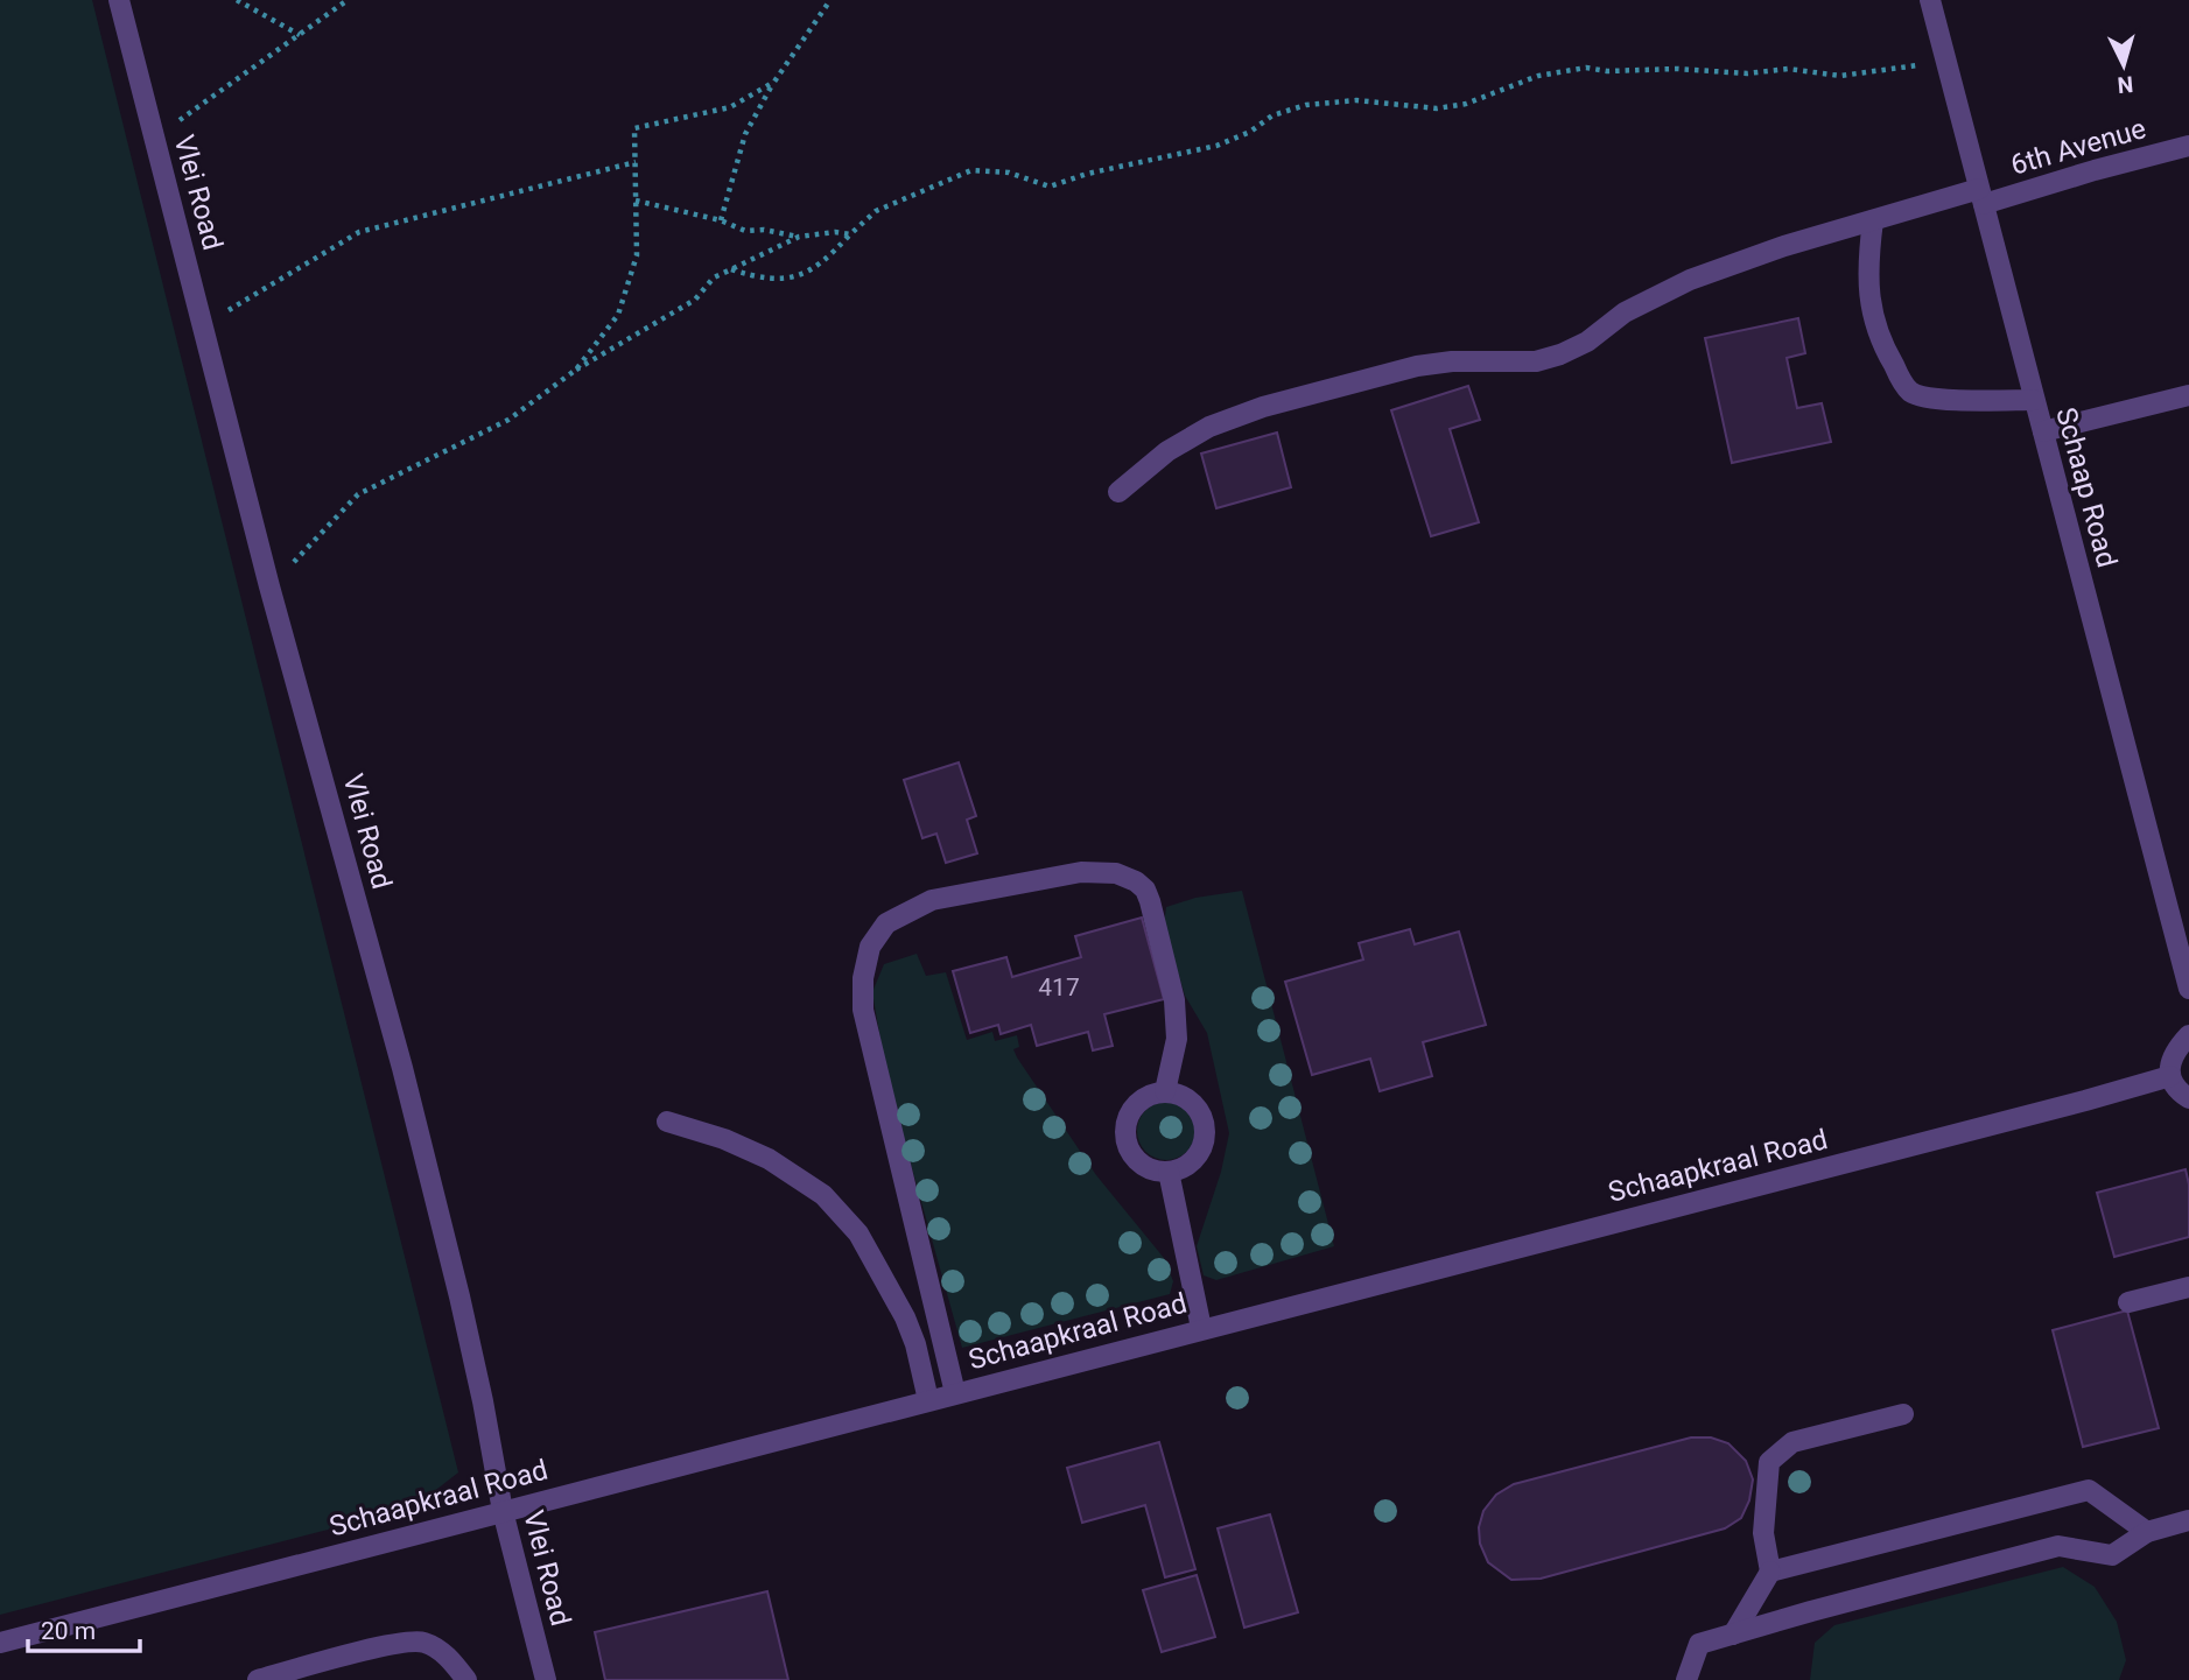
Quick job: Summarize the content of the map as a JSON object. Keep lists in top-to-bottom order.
{
  "streets": {
    "street": [
      "6th Avenue",
      "Vlei Road",
      "Schaap Road",
      "Schaapkraal Road"
    ]
  },
  "crossings": [
    ["6th Avenue", "Schaap Road"],
    ["Vlei Road", "Schaapkraal Road"]
  ],
  "house_numbers": ["417"],
  "scale_bar": "20 m",
  "north": "bottom"
}
